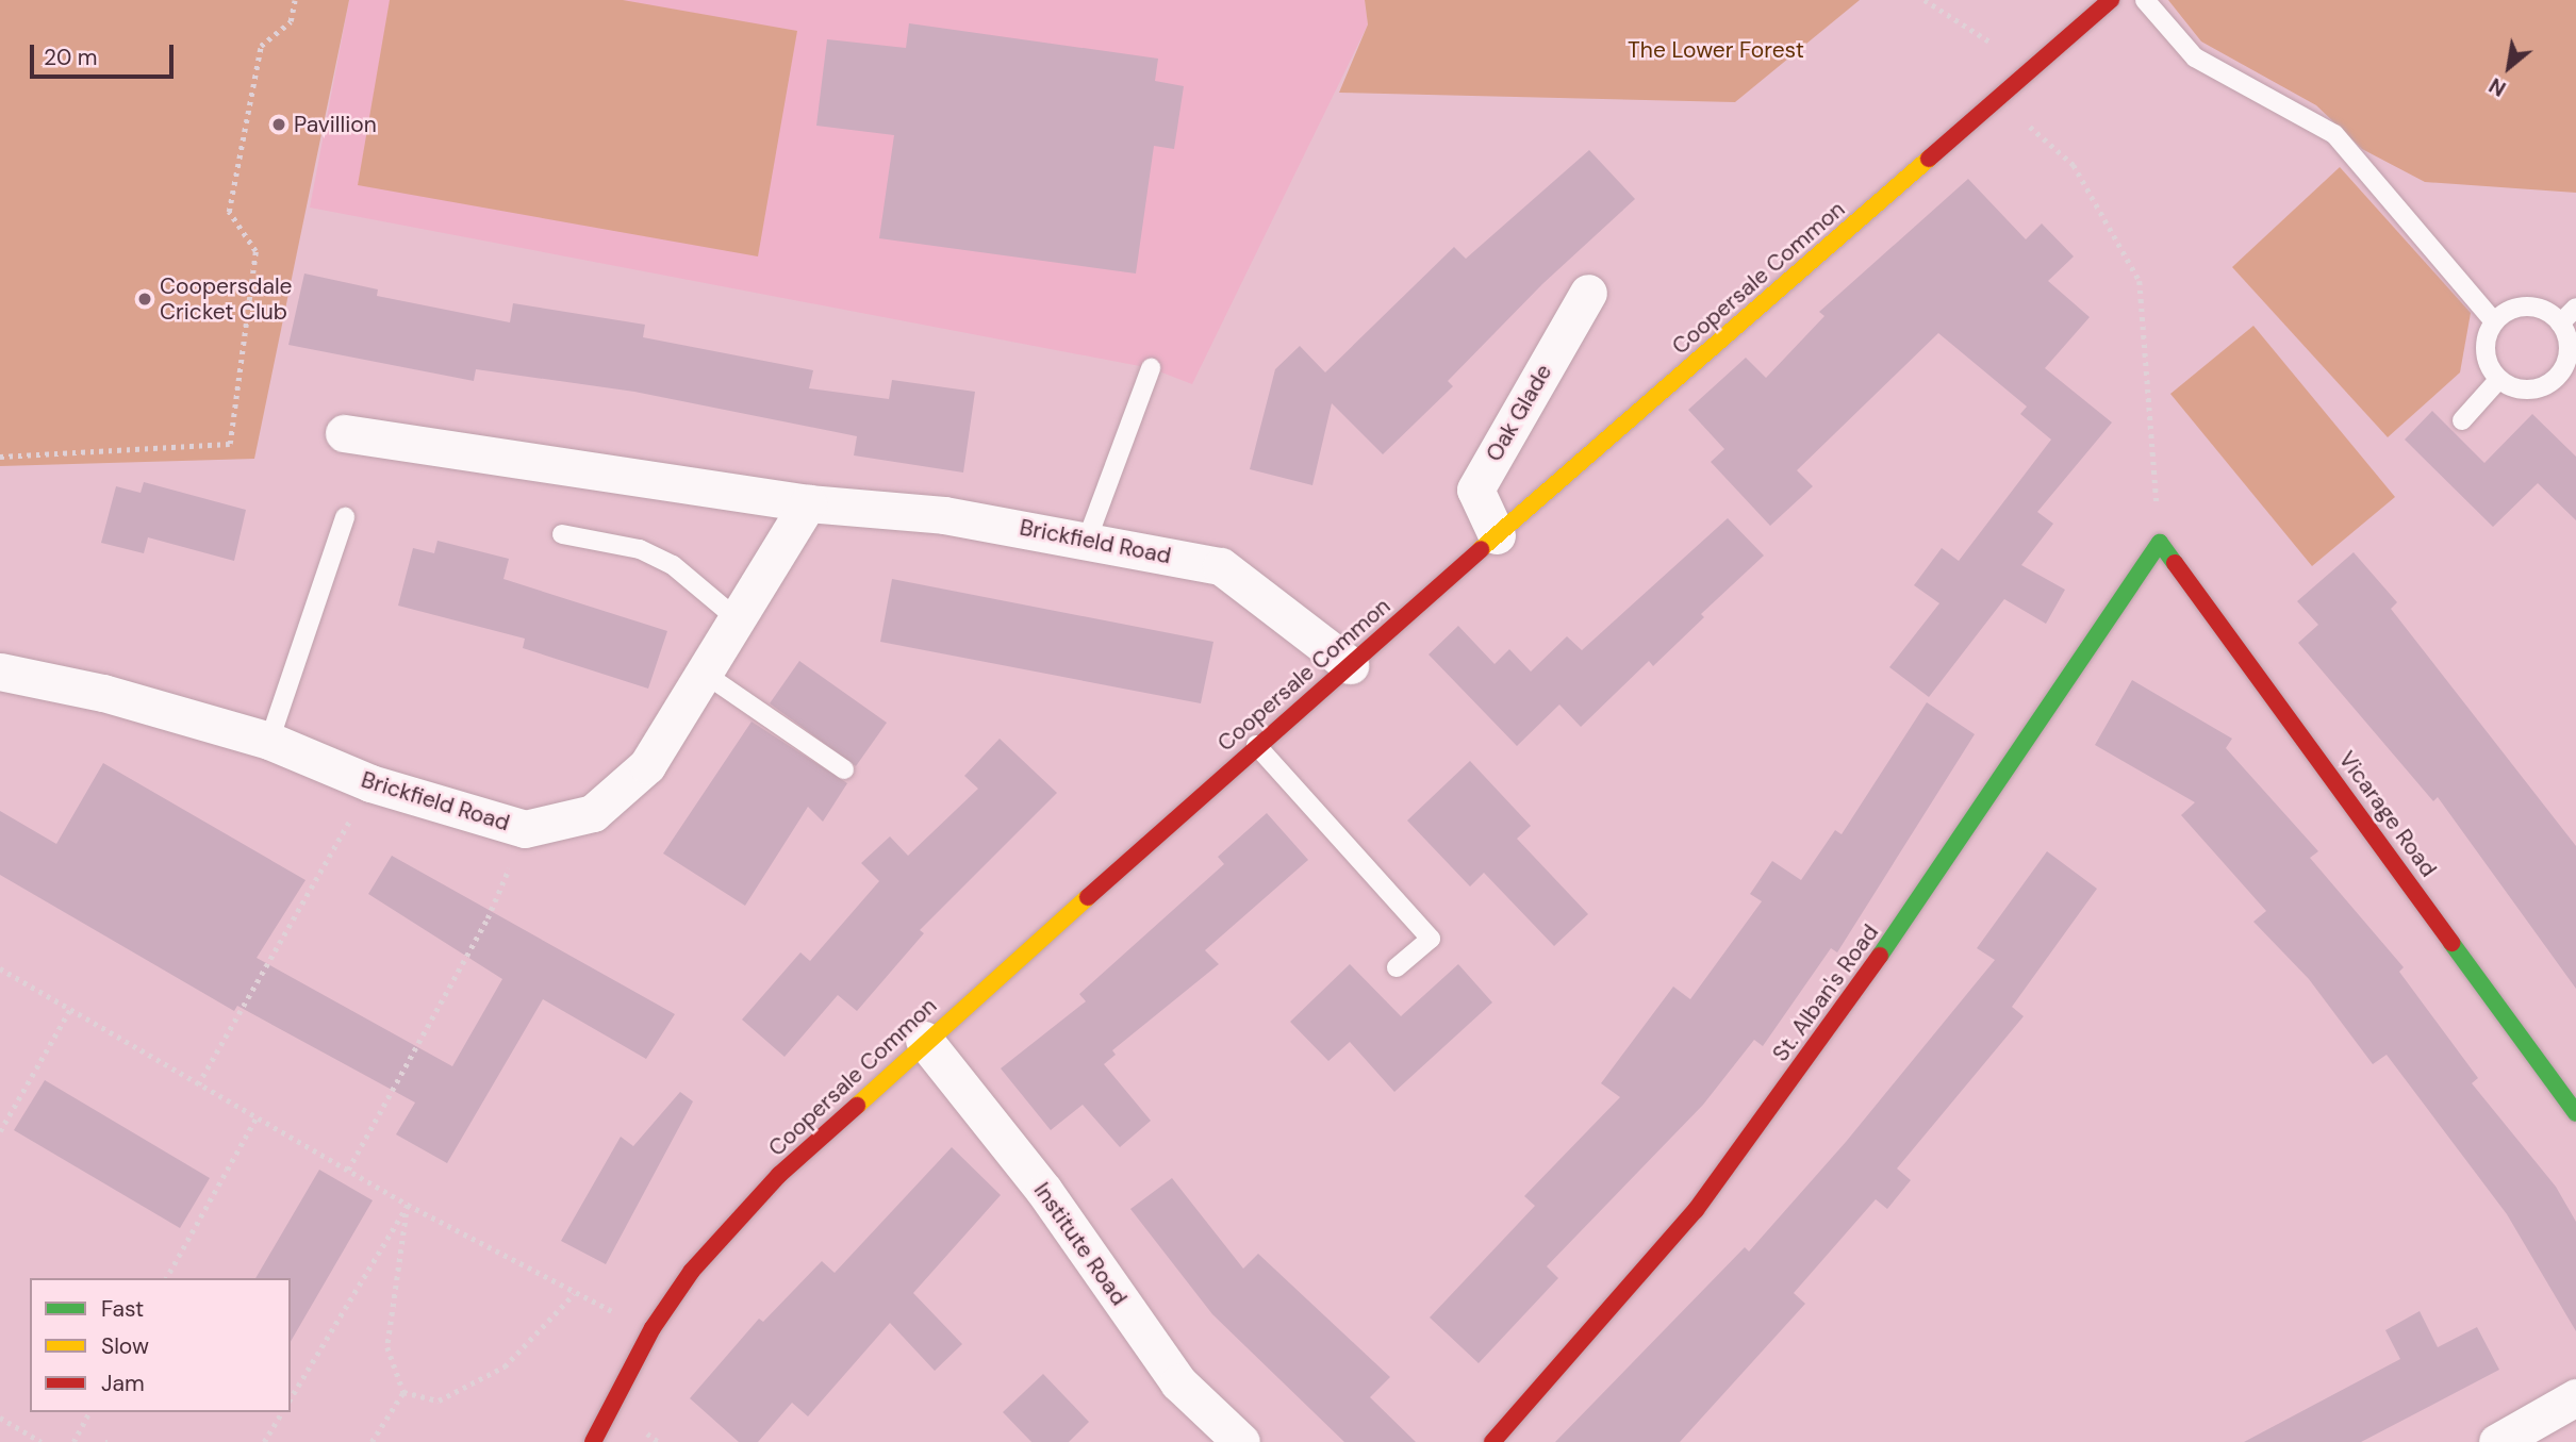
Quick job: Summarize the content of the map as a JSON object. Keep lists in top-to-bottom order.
{
  "streets": {
    "street": [
      "Coopersale Common",
      "Oak Glade",
      "Brickfield Road",
      "Vicarage Road",
      "St. Alban's Road",
      "Institute Road"
    ]
  },
  "crossings": [
    ["Coopersale Common", "Oak Glade"],
    ["Coopersale Common", "Brickfield Road"],
    ["Coopersale Common", "Institute Road"],
    ["Vicarage Road", "St. Alban's Road"]
  ],
  "parks": ["The Lower Forest"],
  "places": ["Pavillion", "Coopersdale Cricket Club"],
  "legend": ["Fast", "Slow", "Jam"],
  "scale_bar": "20 m",
  "north": "bottom left"
}
